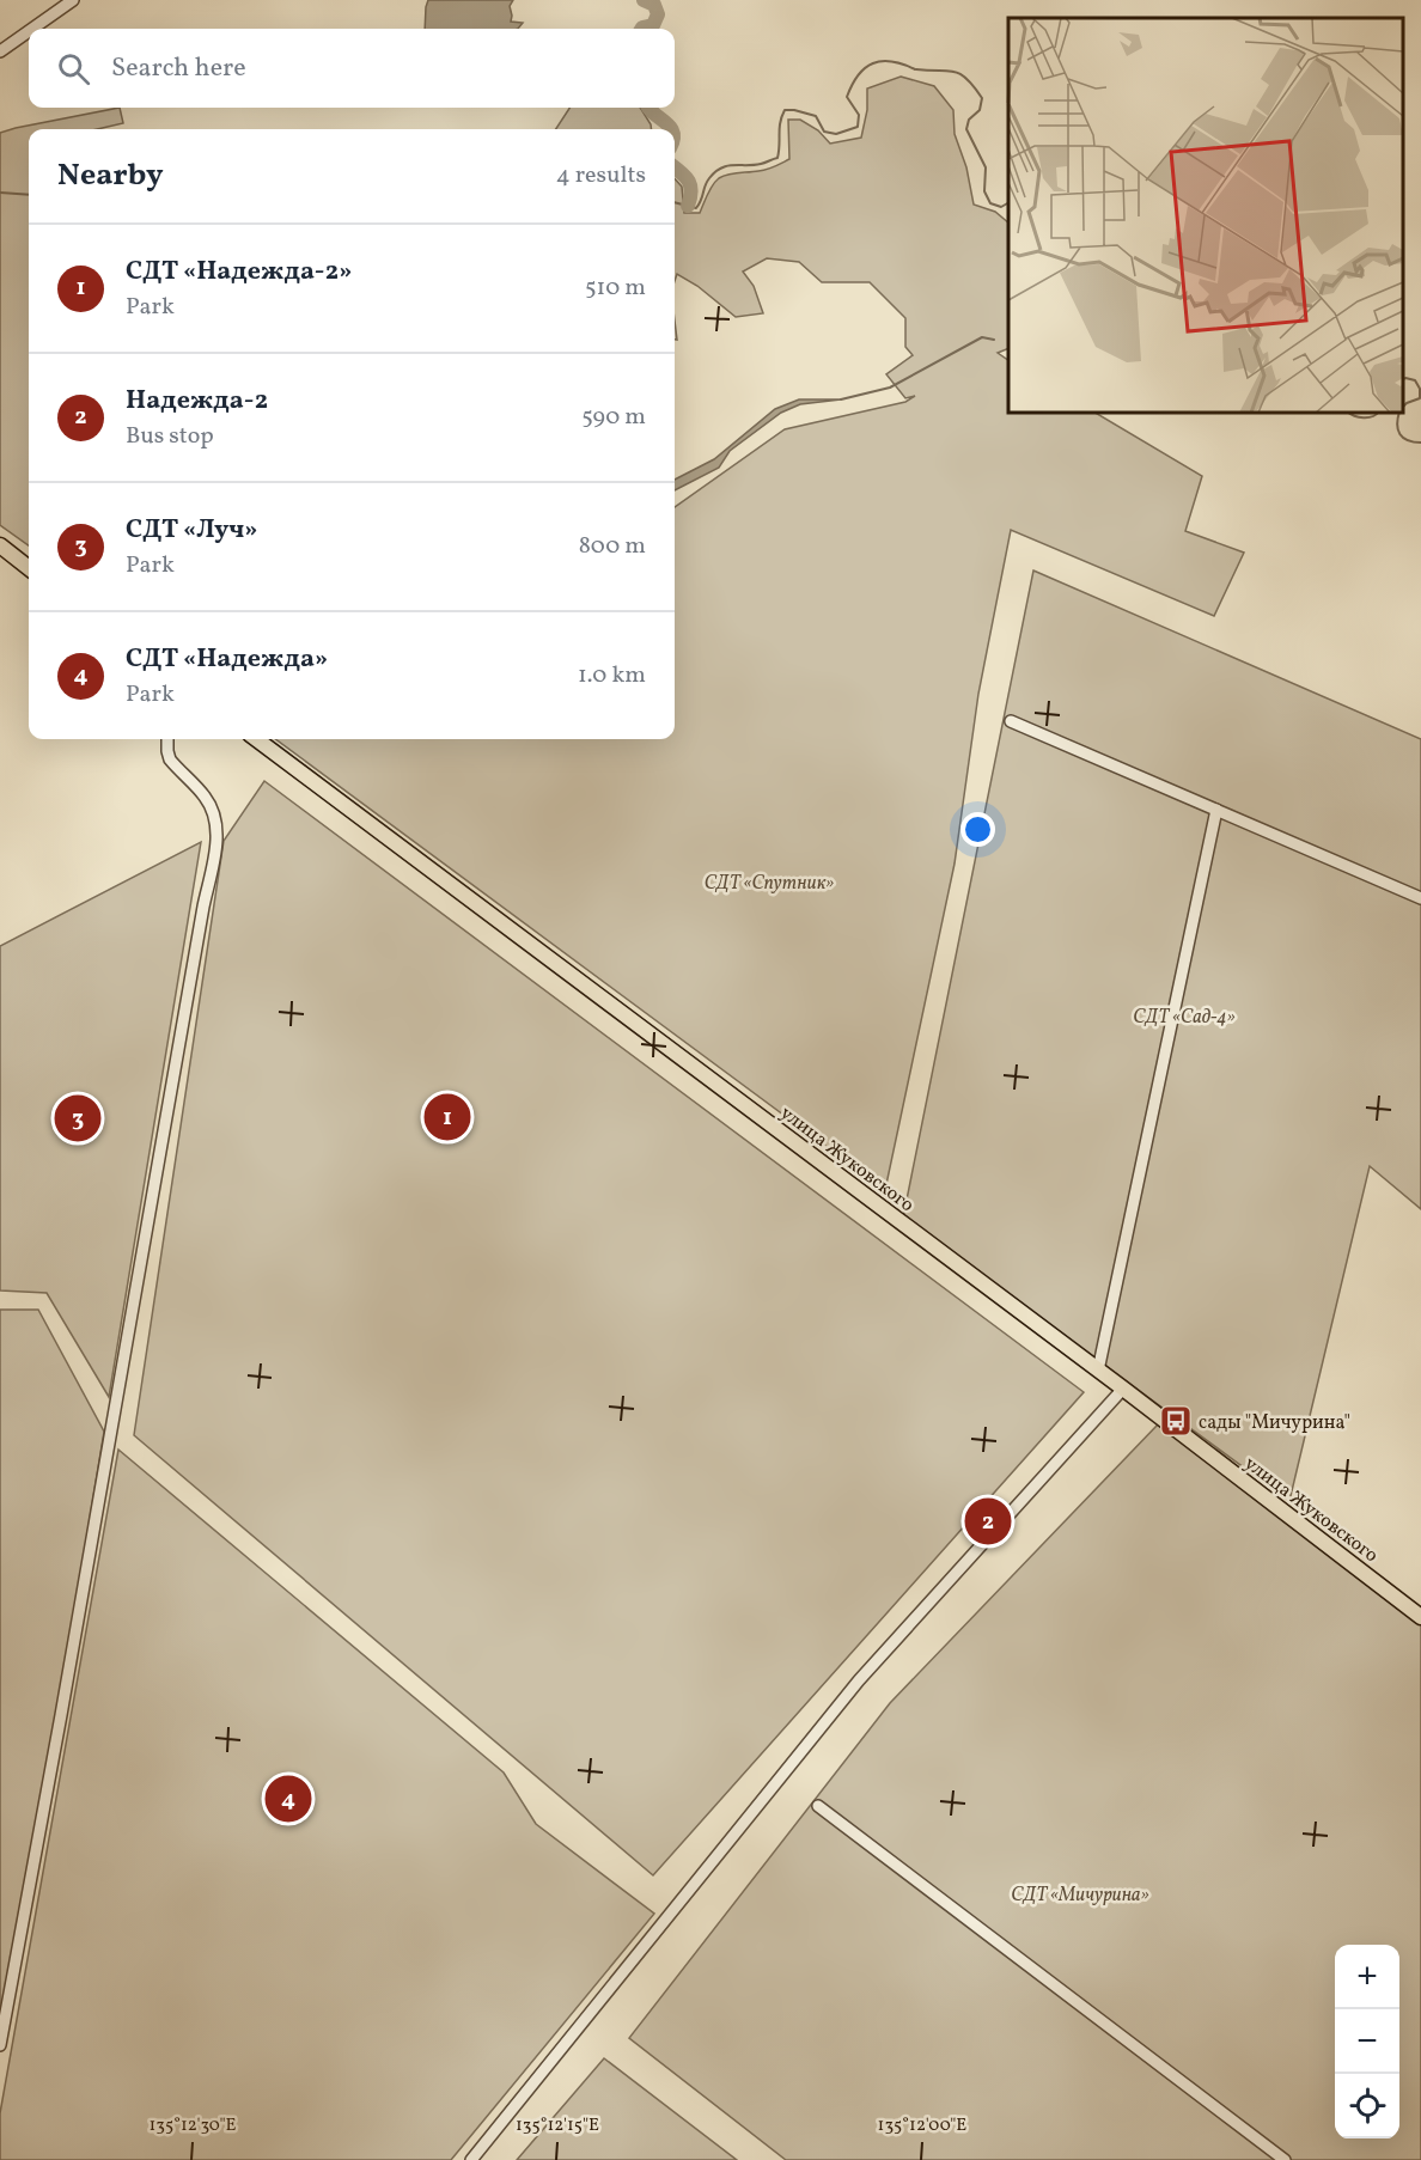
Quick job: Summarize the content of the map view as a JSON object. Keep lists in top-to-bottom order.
{
  "streets": {
    "main road": ["улица Жуковского"]
  },
  "parks": ["СДТ «Спутник»", "СДТ «Сад-4»", "СДТ «Мичурина»"],
  "places": {
    "bus stop": ["сады \"Мичурина\""]
  },
  "page": {
    "search": "Search here",
    "heading": ["Nearby", "4 results"],
    "list": [
      {
        "mark": "1",
        "name": "СДТ «Надежда-2»",
        "note": "Park",
        "value": "510 m"
      },
      {
        "mark": "2",
        "name": "Надежда-2",
        "note": "Bus stop",
        "value": "590 m"
      },
      {
        "mark": "3",
        "name": "СДТ «Луч»",
        "note": "Park",
        "value": "800 m"
      },
      {
        "mark": "4",
        "name": "СДТ «Надежда»",
        "note": "Park",
        "value": "1.0 km"
      }
    ],
    "pins": [
      "1",
      "3",
      "2",
      "4"
    ],
    "map_buttons": ["+", "−"]
  },
  "coordinates": ["135°12'30\"E", "135°12'15\"E", "135°12'00\"E"]
}
